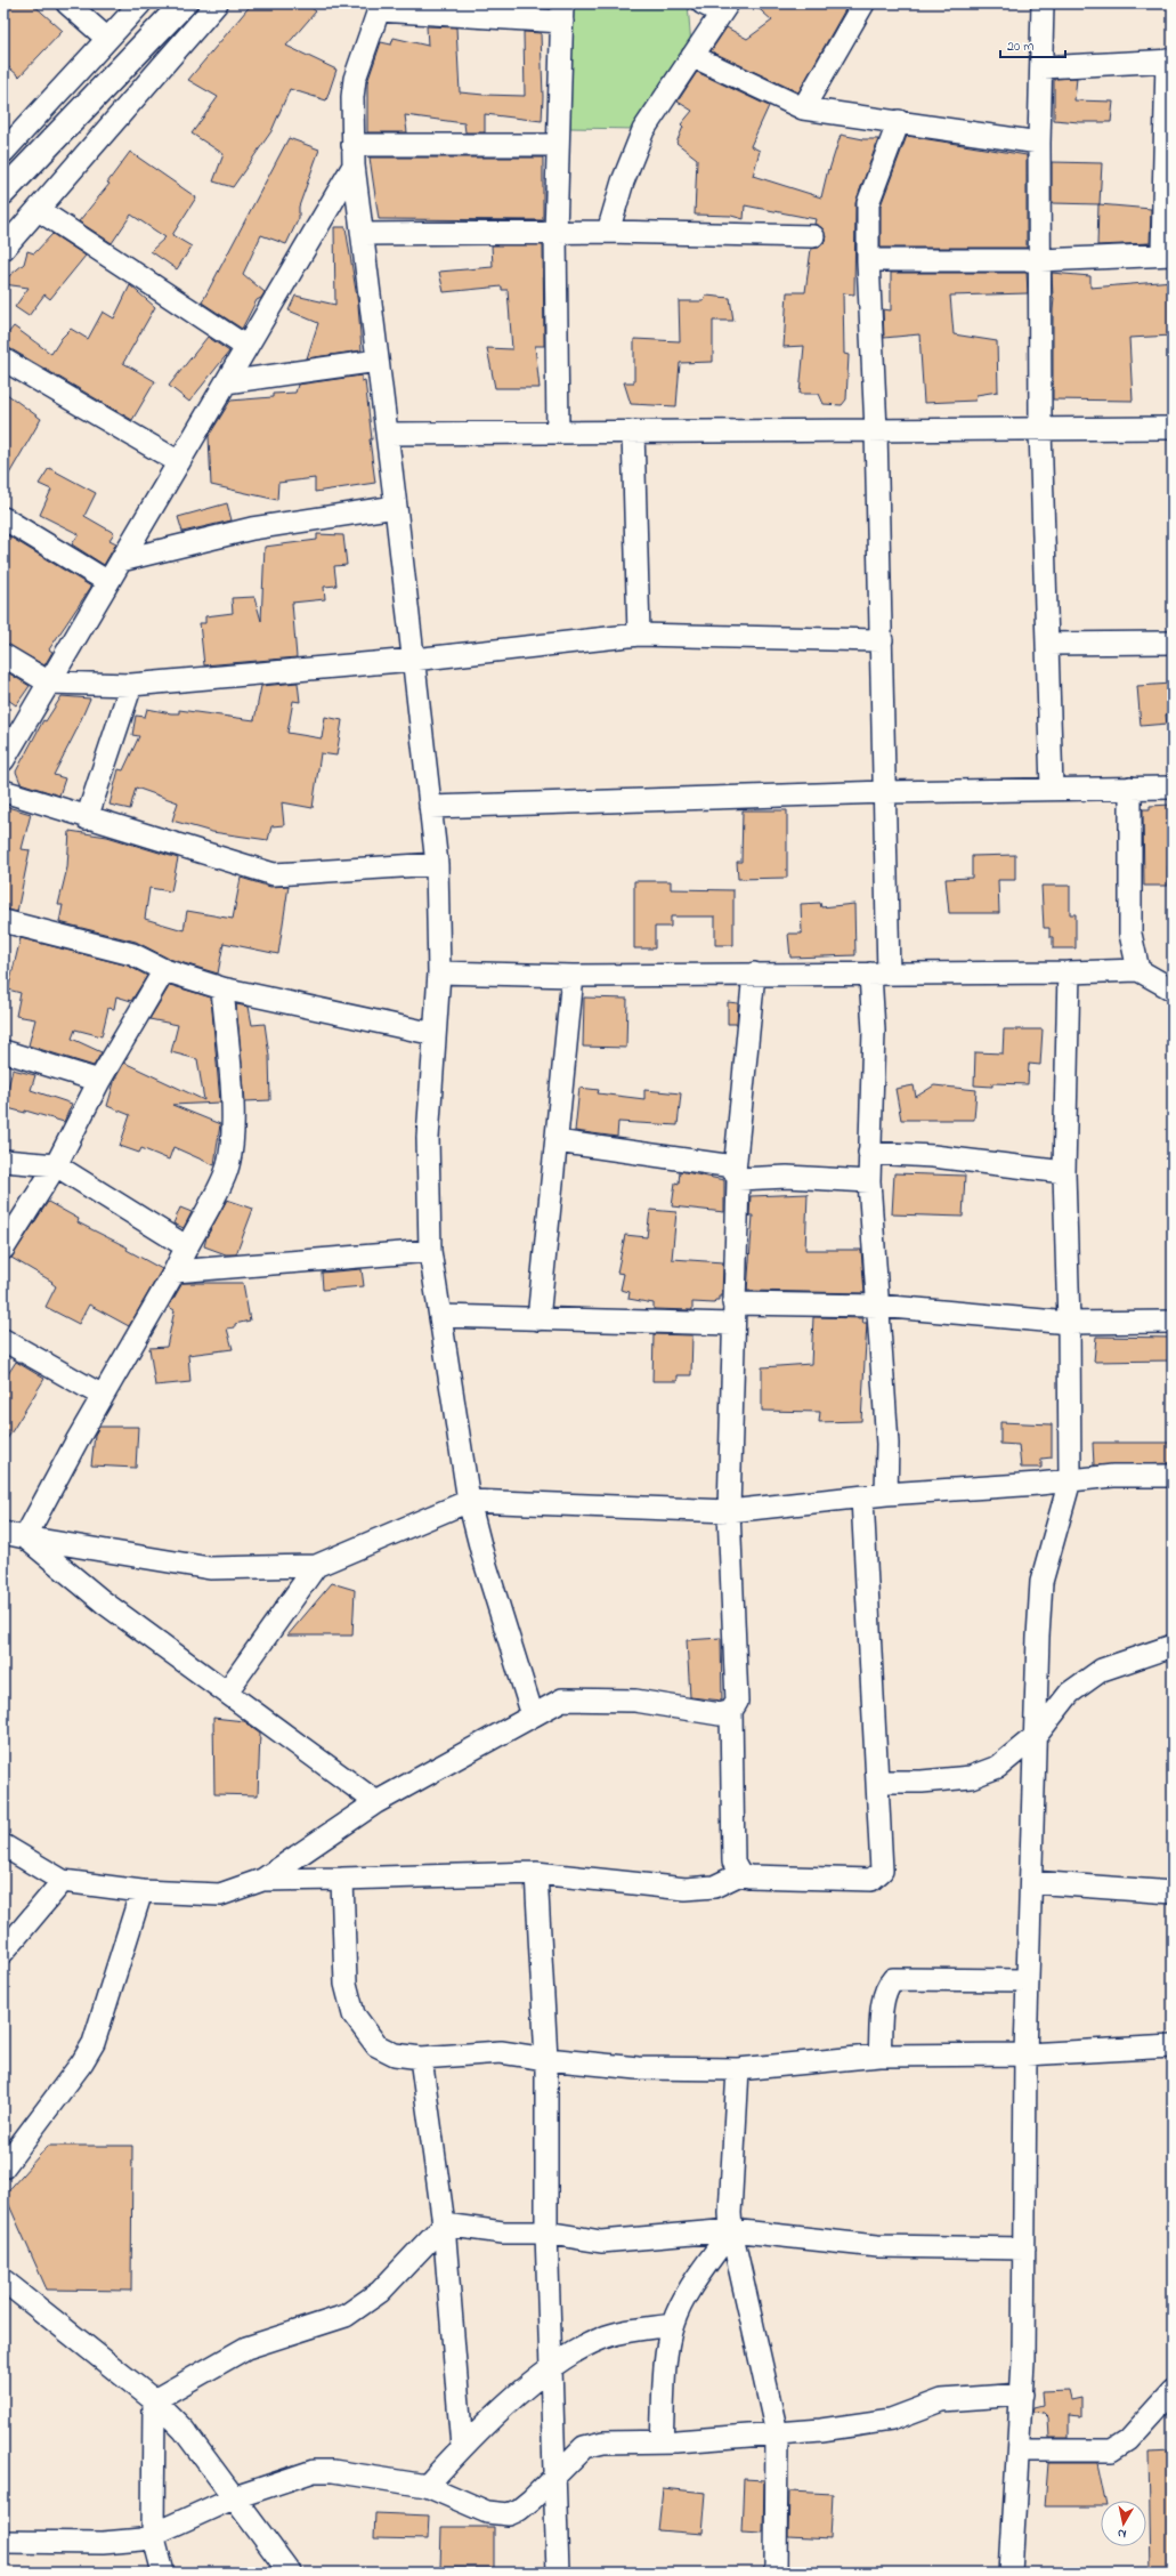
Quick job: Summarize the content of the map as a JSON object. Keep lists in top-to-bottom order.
{
  "scale_bar": "20 m",
  "north": "bottom"
}
